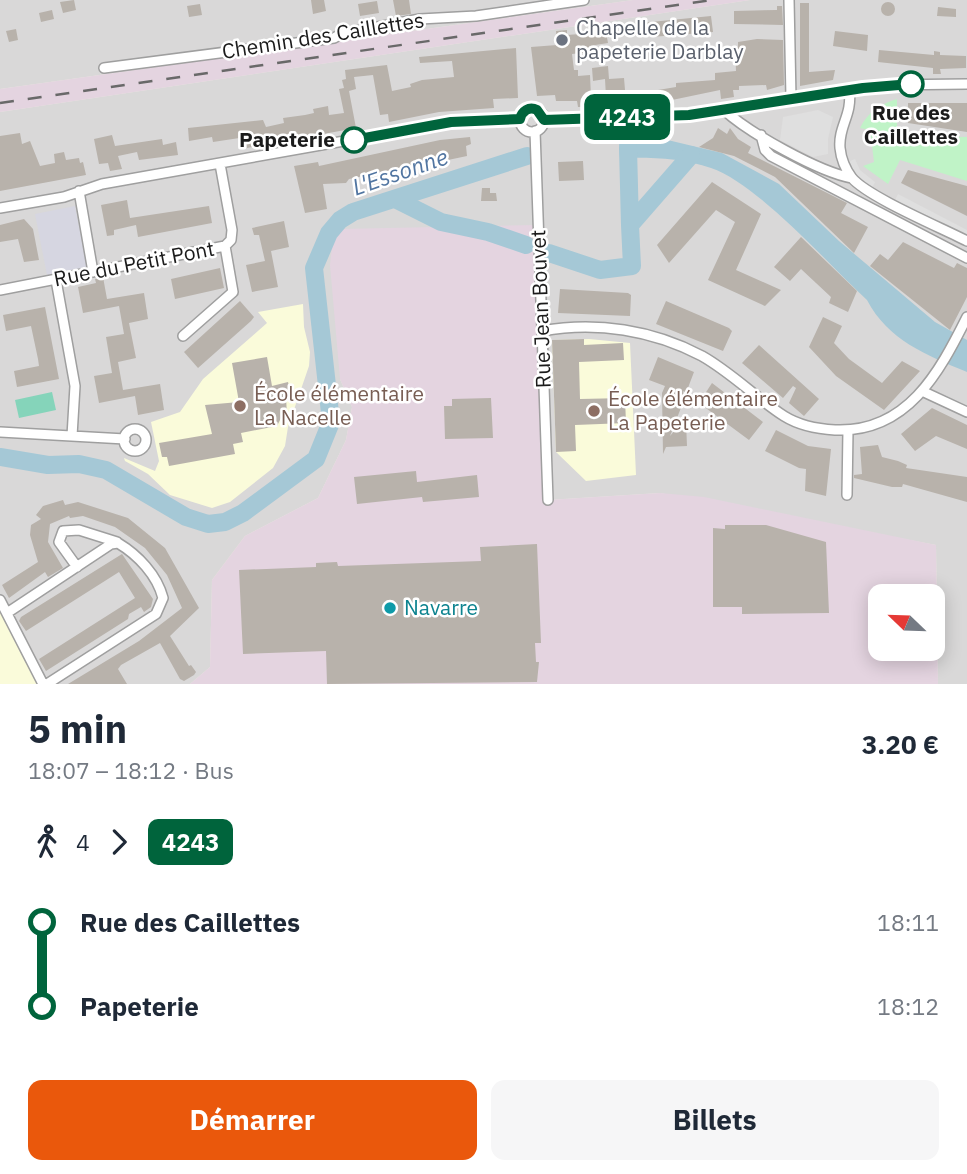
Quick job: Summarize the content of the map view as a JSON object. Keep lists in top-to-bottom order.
{
  "streets": {
    "street": ["Chemin des Caillettes", "Rue du Petit Pont", "Rue Jean Bouvet"]
  },
  "water": ["L'Essonne"],
  "places": [
    "Chapelle de la papeterie Darblay",
    "Rue des Caillettes",
    "Papeterie",
    "École élémentaire La Nacelle",
    "École élémentaire La Papeterie",
    "Navarre"
  ],
  "lines": ["bus line 4243"],
  "north": "top left",
  "page": {
    "on_map": "4243",
    "heading": ["5 min", "18:07 – 18:12 · Bus", "3.20 €"],
    "legs": ["4", "4243"],
    "list": [
      {
        "name": "Rue des Caillettes",
        "value": "18:11"
      },
      {
        "name": "Papeterie",
        "value": "18:12"
      }
    ],
    "buttons": ["Démarrer", "Billets"]
  }
}
